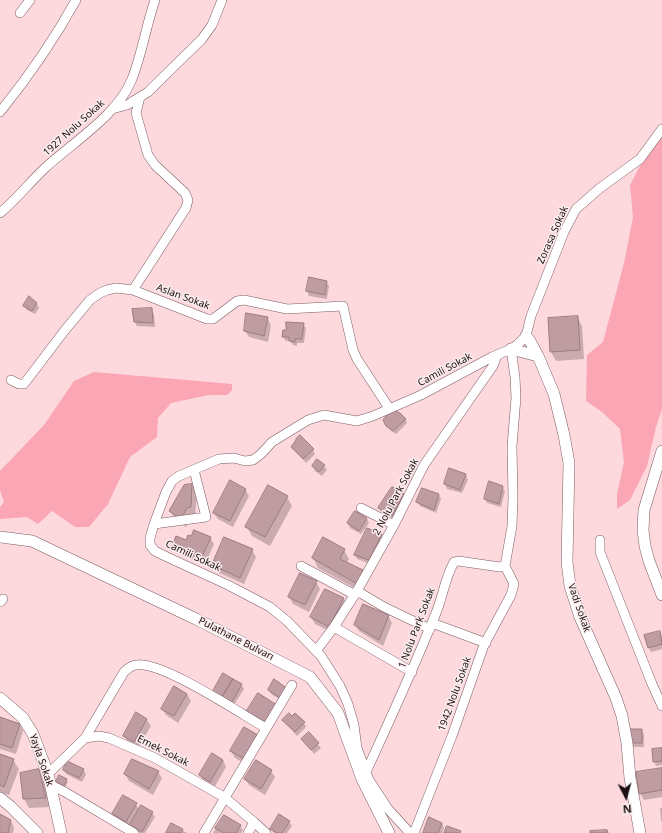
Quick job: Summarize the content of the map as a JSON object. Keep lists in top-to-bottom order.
{
  "streets": {
    "street": [
      "1927 Nolu Sokak",
      "Zorasa Sokak",
      "Aslan Sokak",
      "Camili Sokak",
      "2 Nolu Park Sokak",
      "Vadi Sokak",
      "1 Nolu Park Sokak",
      "Pulathane Bulvarı",
      "1942 Nolu Sokak",
      "Emek Sokak",
      "Yayla Sokak"
    ]
  },
  "crossings": [
    ["Zorasa Sokak", "Camili Sokak"],
    ["Zorasa Sokak", "Vadi Sokak"],
    ["Aslan Sokak", "Camili Sokak"],
    ["Camili Sokak", "2 Nolu Park Sokak"],
    ["Camili Sokak", "Vadi Sokak"],
    ["Camili Sokak", "1 Nolu Park Sokak"],
    ["1 Nolu Park Sokak", "1942 Nolu Sokak"]
  ],
  "north": "bottom"
}
